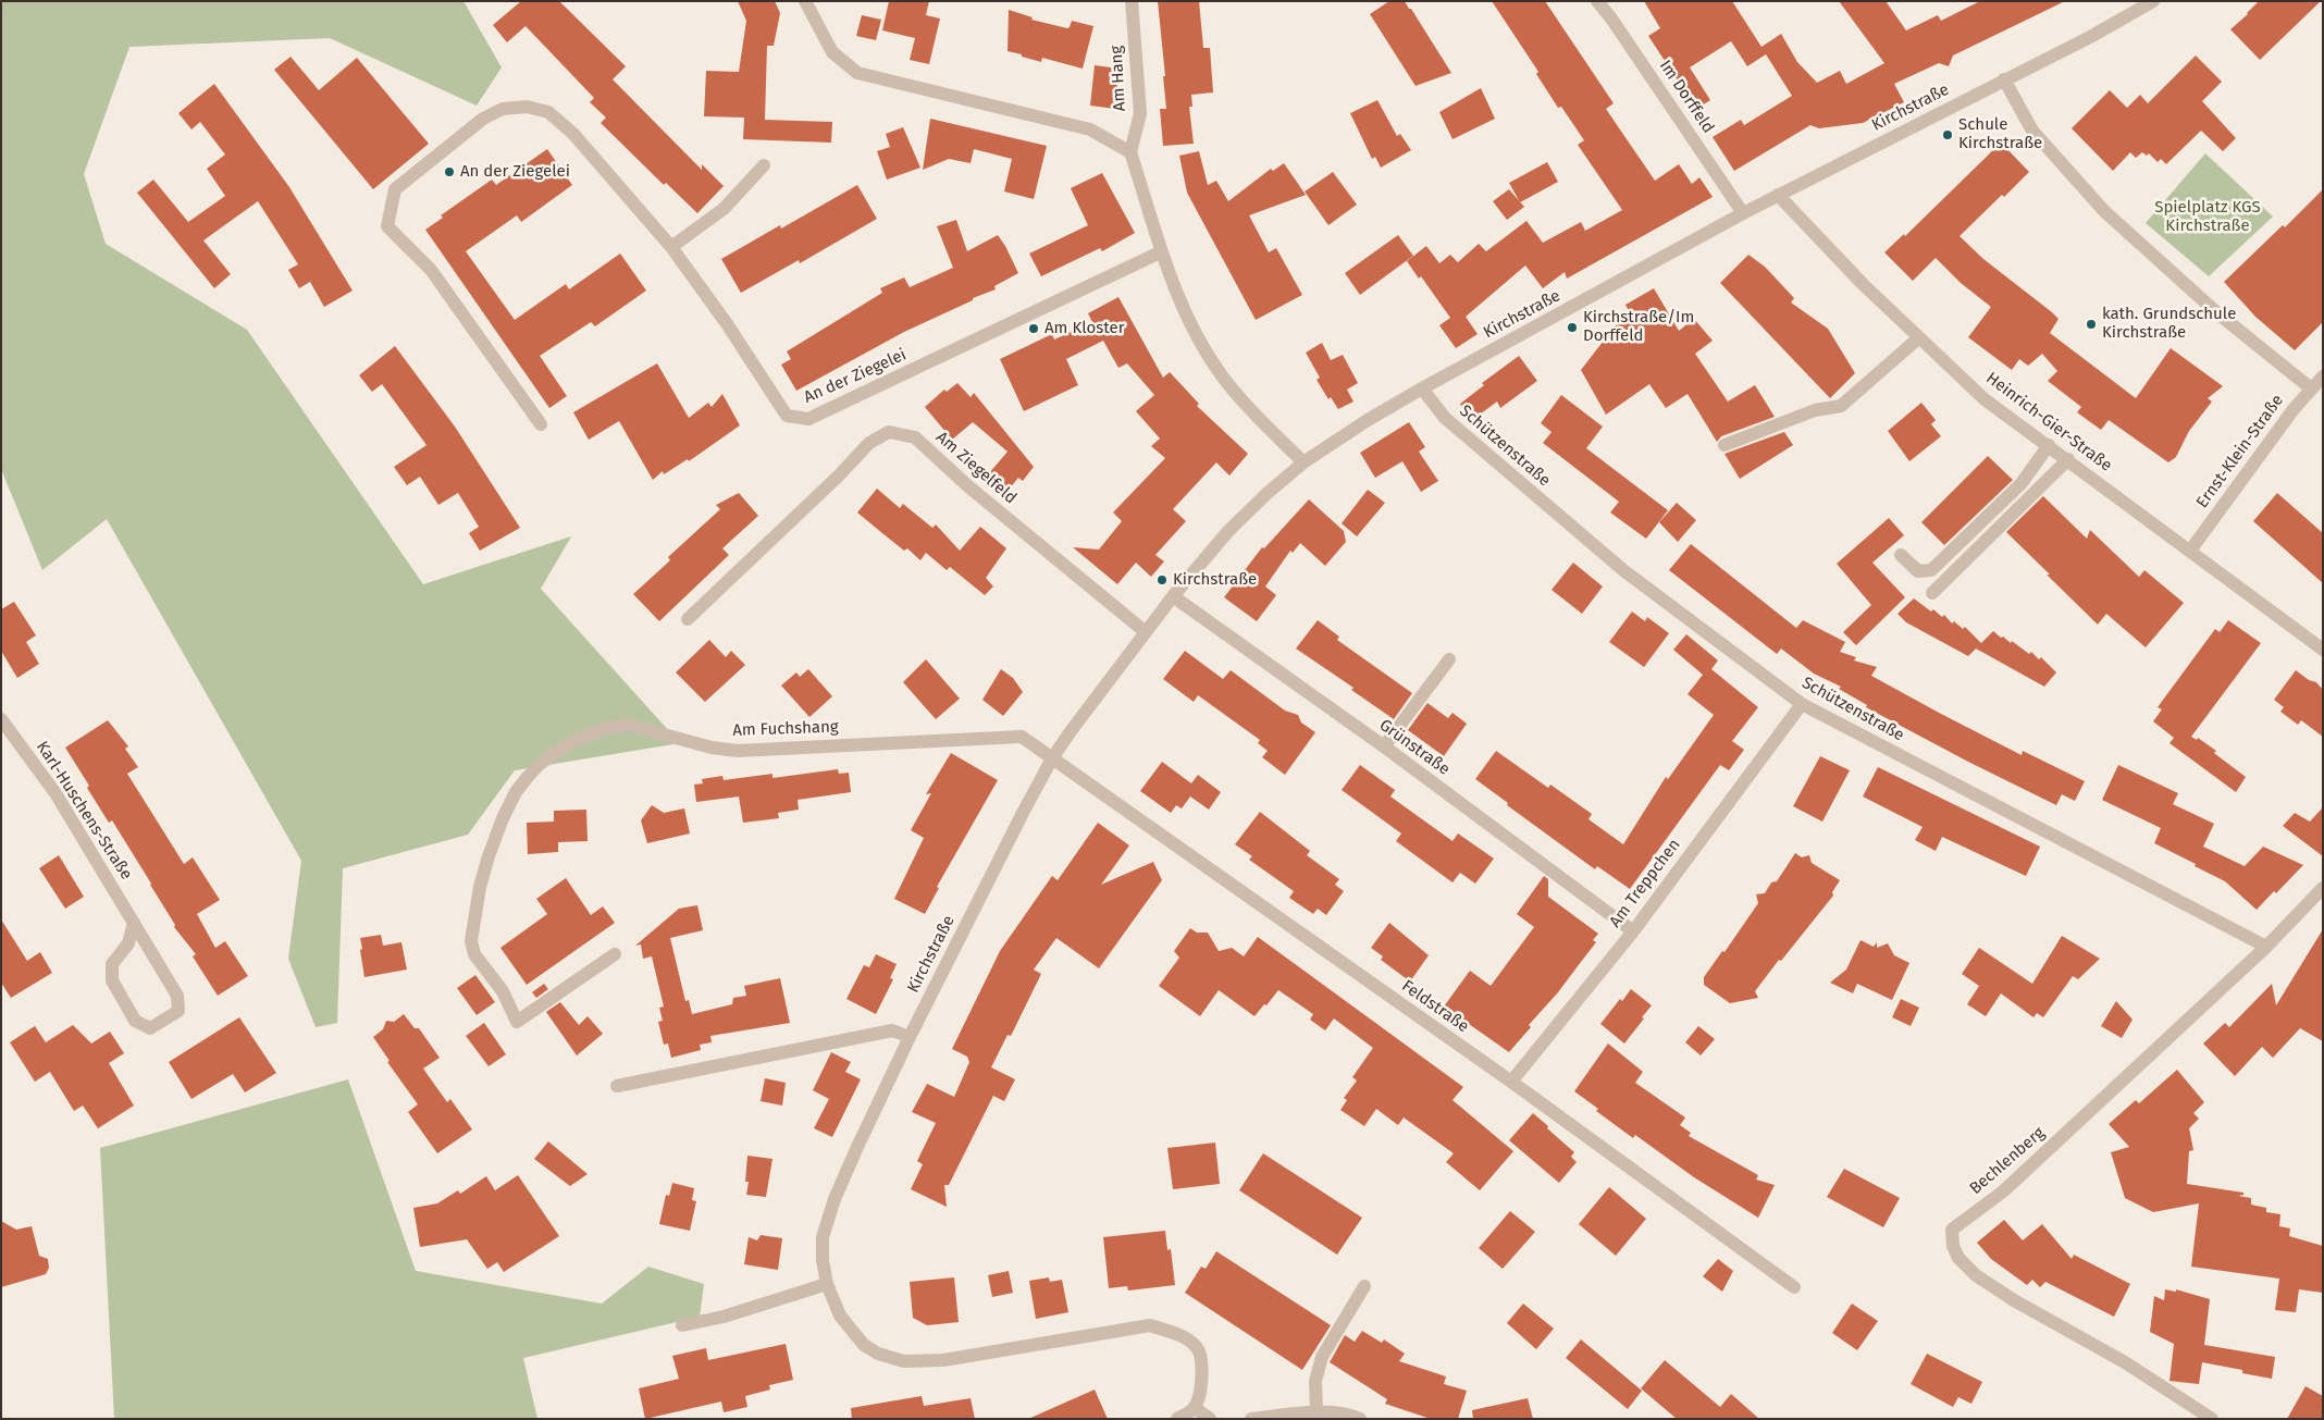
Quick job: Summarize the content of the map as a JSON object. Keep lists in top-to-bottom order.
{
  "streets": {
    "street": [
      "Am Hang",
      "Im Dorffeld",
      "Kirchstraße",
      "An der Ziegelei",
      "Heinrich-Gier-Straße",
      "Schützenstraße",
      "Ernst-Klein-Straße",
      "Am Ziegelfeld",
      "Am Fuchshang",
      "Grünstraße",
      "Karl-Huschens-Straße",
      "Am Treppchen",
      "Feldstraße",
      "Bechlenberg"
    ]
  },
  "crossings": [
    ["Im Dorffeld", "Kirchstraße"],
    ["Kirchstraße", "Heinrich-Gier-Straße"],
    ["Kirchstraße", "Schützenstraße"],
    ["Kirchstraße", "Am Ziegelfeld"],
    ["Kirchstraße", "Am Fuchshang"],
    ["Kirchstraße", "Grünstraße"],
    ["Kirchstraße", "Feldstraße"],
    ["Heinrich-Gier-Straße", "Ernst-Klein-Straße"],
    ["Schützenstraße", "Am Treppchen"],
    ["Schützenstraße", "Bechlenberg"],
    ["Am Fuchshang", "Feldstraße"],
    ["Grünstraße", "Am Treppchen"],
    ["Am Treppchen", "Feldstraße"]
  ],
  "parks": ["Spielplatz KGS Kirchstraße"],
  "places": [
    "Schule Kirchstraße",
    "An der Ziegelei",
    "kath. Grundschule Kirchstraße",
    "Kirchstraße/Im Dorffeld",
    "Am Kloster",
    "Kirchstraße"
  ]
}
